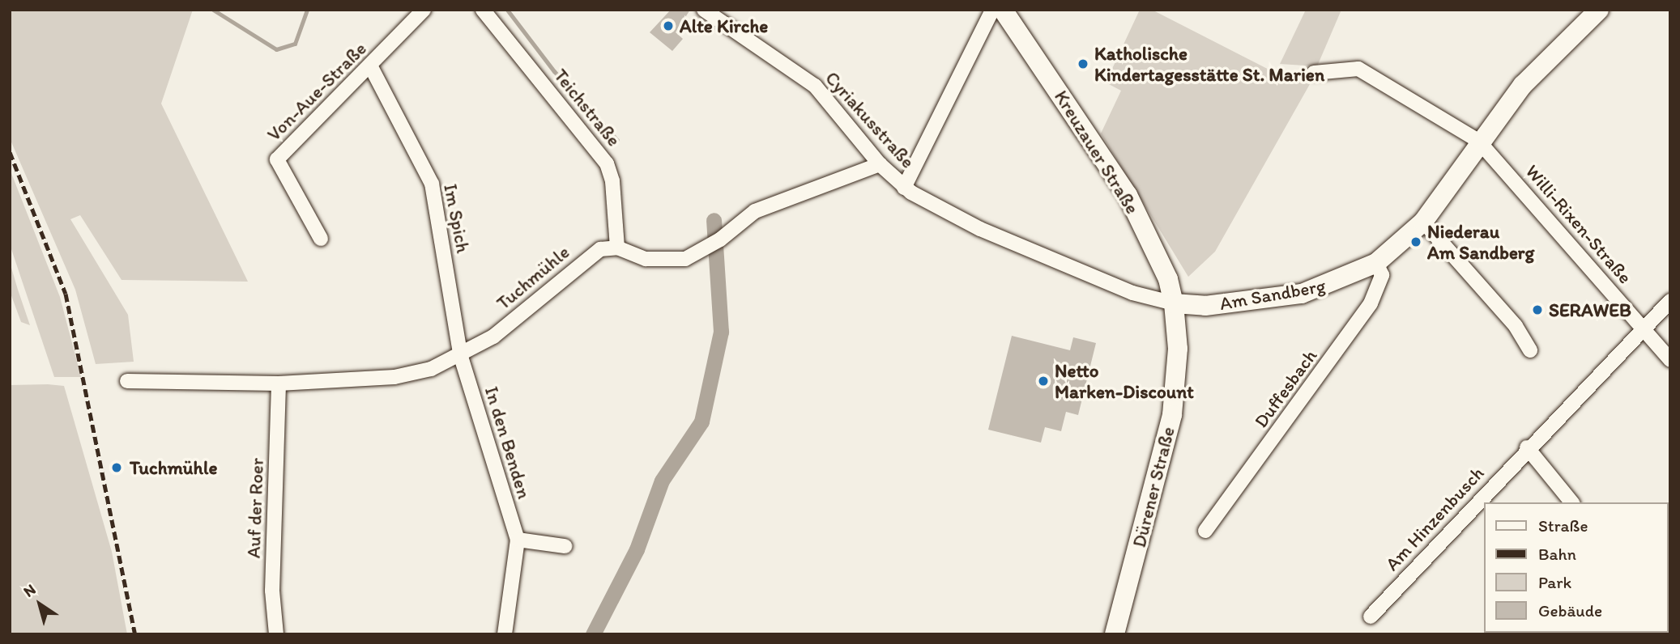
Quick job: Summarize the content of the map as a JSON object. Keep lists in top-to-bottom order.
{
  "streets": {
    "main road": ["Kreuzauer Straße", "Am Sandberg", "Dürener Straße"],
    "street": [
      "Von-Aue-Straße",
      "Teichstraße",
      "Cyriakusstraße",
      "Im Spich",
      "Willi-Rixen-Straße",
      "Tuchmühle",
      "Duffesbach",
      "In den Benden",
      "Auf der Roer",
      "Am Hinzenbusch"
    ]
  },
  "crossings": [
    ["Von-Aue-Straße", "Im Spich"],
    ["Teichstraße", "Tuchmühle"],
    ["Cyriakusstraße", "Kreuzauer Straße"],
    ["Cyriakusstraße", "Am Sandberg"],
    ["Cyriakusstraße", "Dürener Straße"],
    ["Kreuzauer Straße", "Am Sandberg"],
    ["Kreuzauer Straße", "Dürener Straße"],
    ["Im Spich", "Tuchmühle"],
    ["Im Spich", "In den Benden"],
    ["Willi-Rixen-Straße", "Am Sandberg"],
    ["Willi-Rixen-Straße", "Am Hinzenbusch"],
    ["Tuchmühle", "In den Benden"],
    ["Tuchmühle", "Auf der Roer"],
    ["Am Sandberg", "Duffesbach"],
    ["Am Sandberg", "Dürener Straße"]
  ],
  "places": [
    "Alte Kirche",
    "Katholische Kindertagesstätte St. Marien",
    "Niederau Am Sandberg",
    "SERAWEB",
    "Netto Marken-Discount",
    "Tuchmühle"
  ],
  "legend": [
    "Straße",
    "Bahn",
    "Park",
    "Gebäude"
  ],
  "north": "top left"
}
